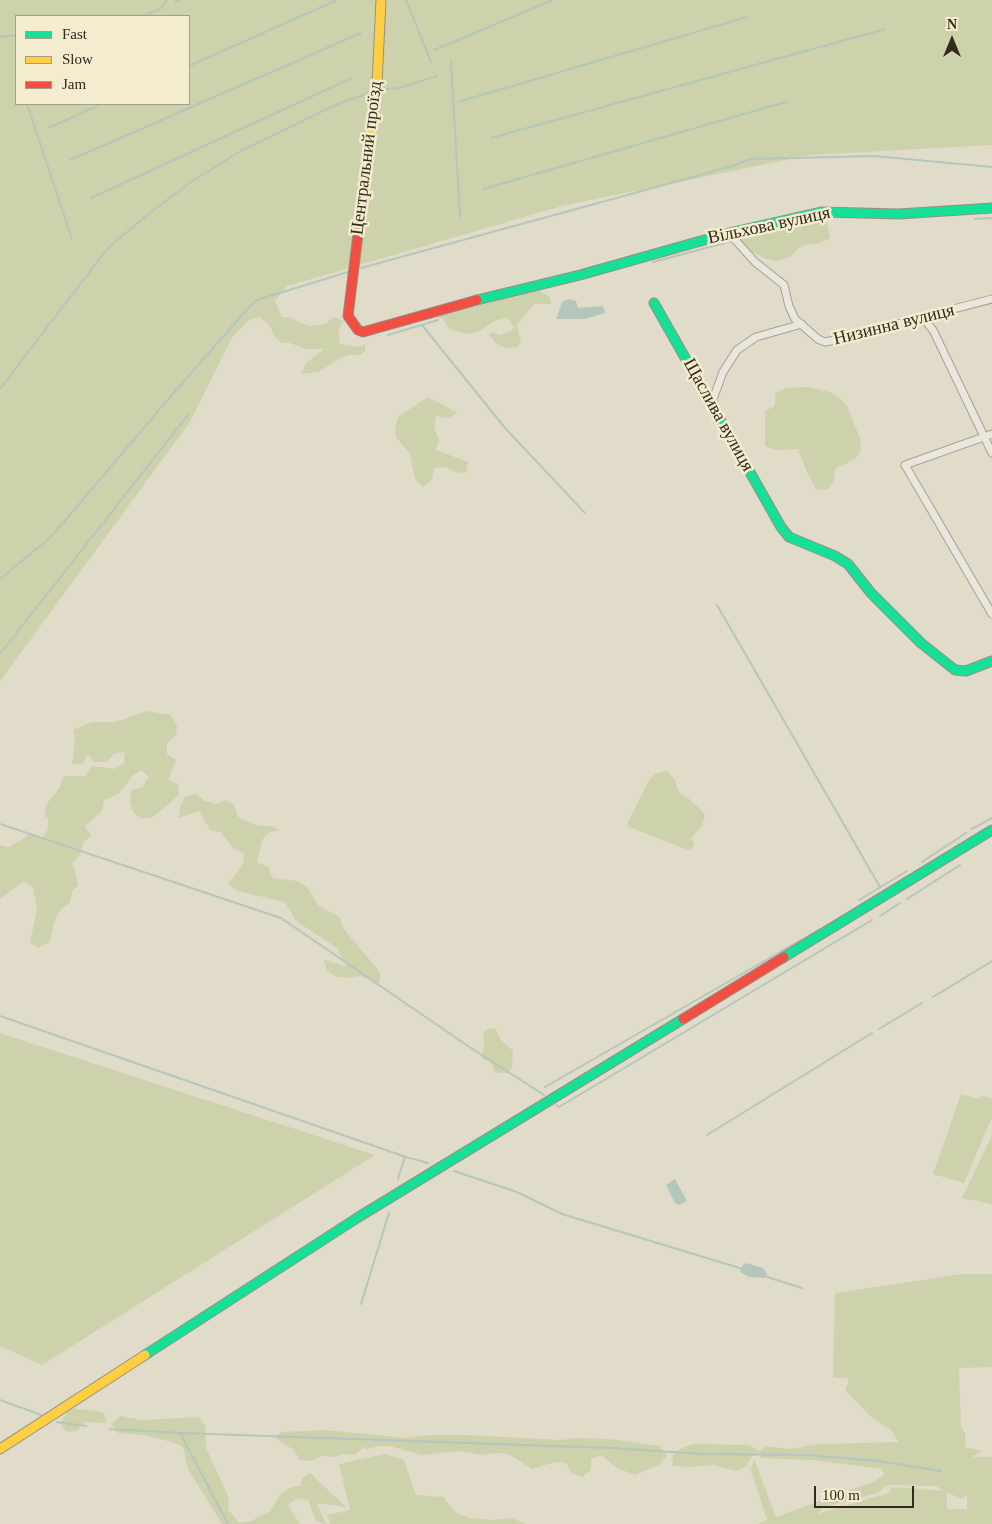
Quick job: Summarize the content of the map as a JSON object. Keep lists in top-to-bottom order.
{
  "streets": {
    "street": [
      "Центральний проїзд",
      "Вільхова вулиця",
      "Низинна вулиця",
      "Щаслива вулиця"
    ]
  },
  "crossings": [
    ["Центральний проїзд", "Вільхова вулиця"],
    ["Вільхова вулиця", "Низинна вулиця"]
  ],
  "legend": ["Fast", "Slow", "Jam"],
  "scale_bar": "100 m",
  "north": "top"
}
